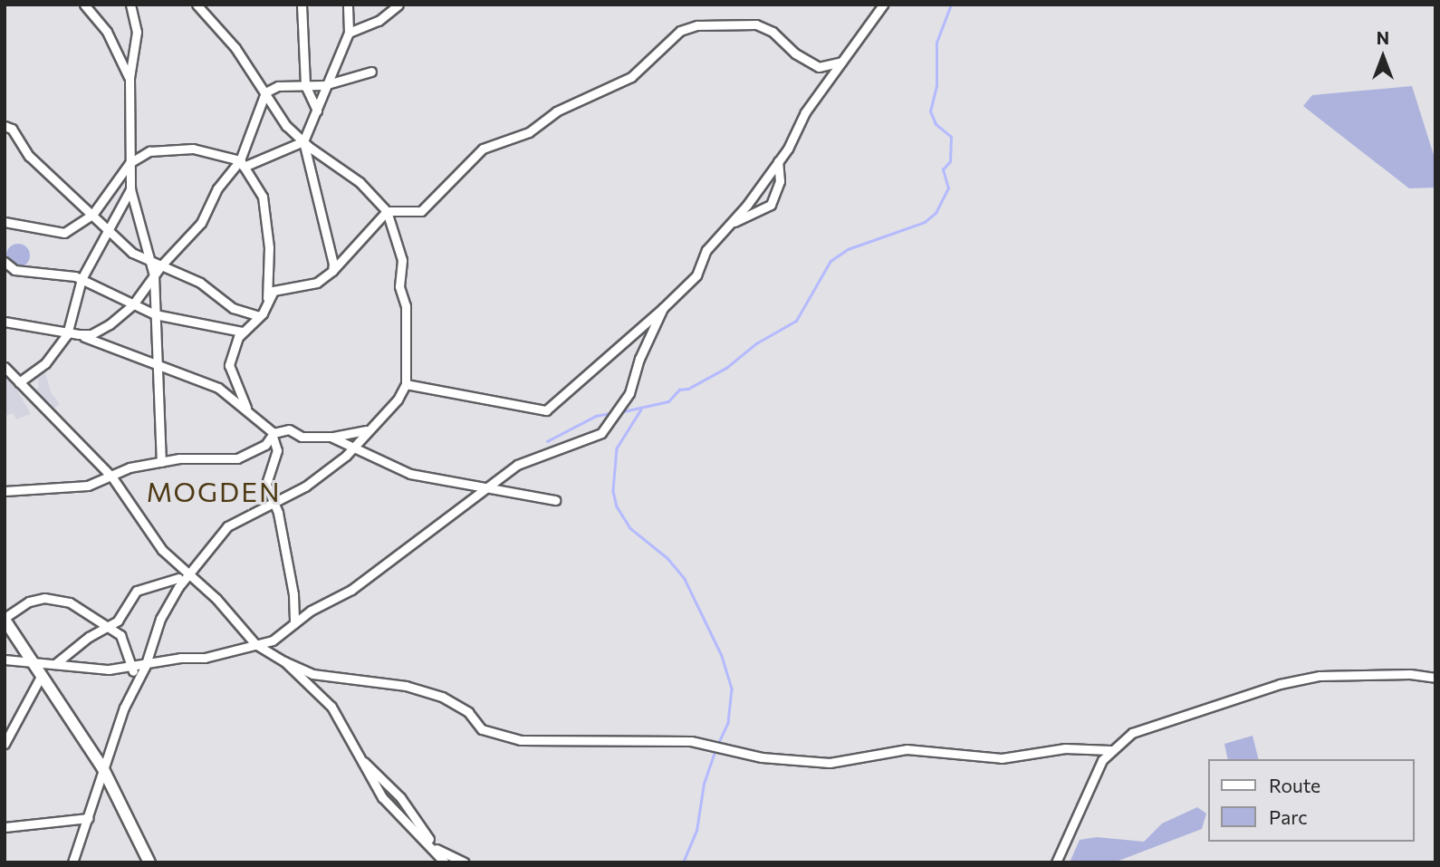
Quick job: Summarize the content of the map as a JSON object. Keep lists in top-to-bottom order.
{
  "districts": ["MOGDEN"],
  "legend": ["Route", "Parc"],
  "north": "top"
}
